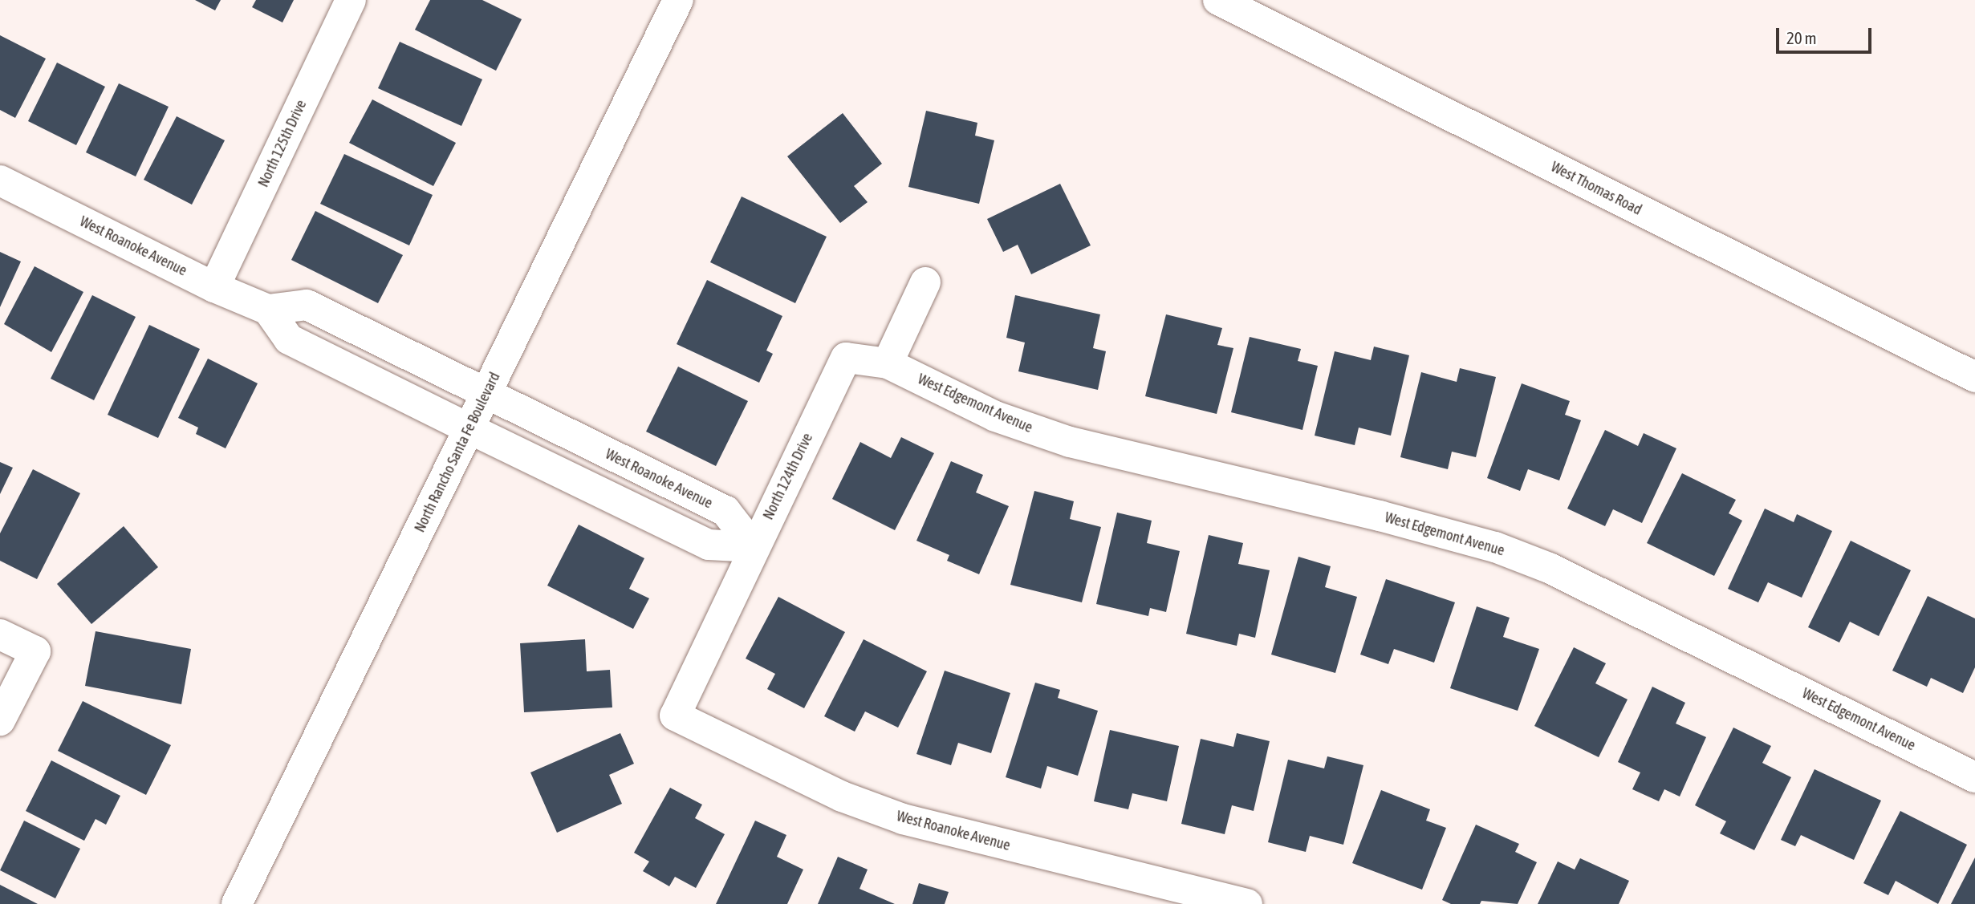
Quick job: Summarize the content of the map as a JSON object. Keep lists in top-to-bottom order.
{
  "streets": {
    "street": [
      "North 125th Drive",
      "West Thomas Road",
      "West Roanoke Avenue",
      "West Edgemont Avenue",
      "North Rancho Santa Fe Boulevard",
      "North 124th Drive"
    ]
  },
  "crossings": [
    ["North 125th Drive", "West Roanoke Avenue"],
    ["West Roanoke Avenue", "North Rancho Santa Fe Boulevard"],
    ["West Roanoke Avenue", "North 124th Drive"],
    ["West Edgemont Avenue", "North 124th Drive"]
  ],
  "scale_bar": "20 m"
}
